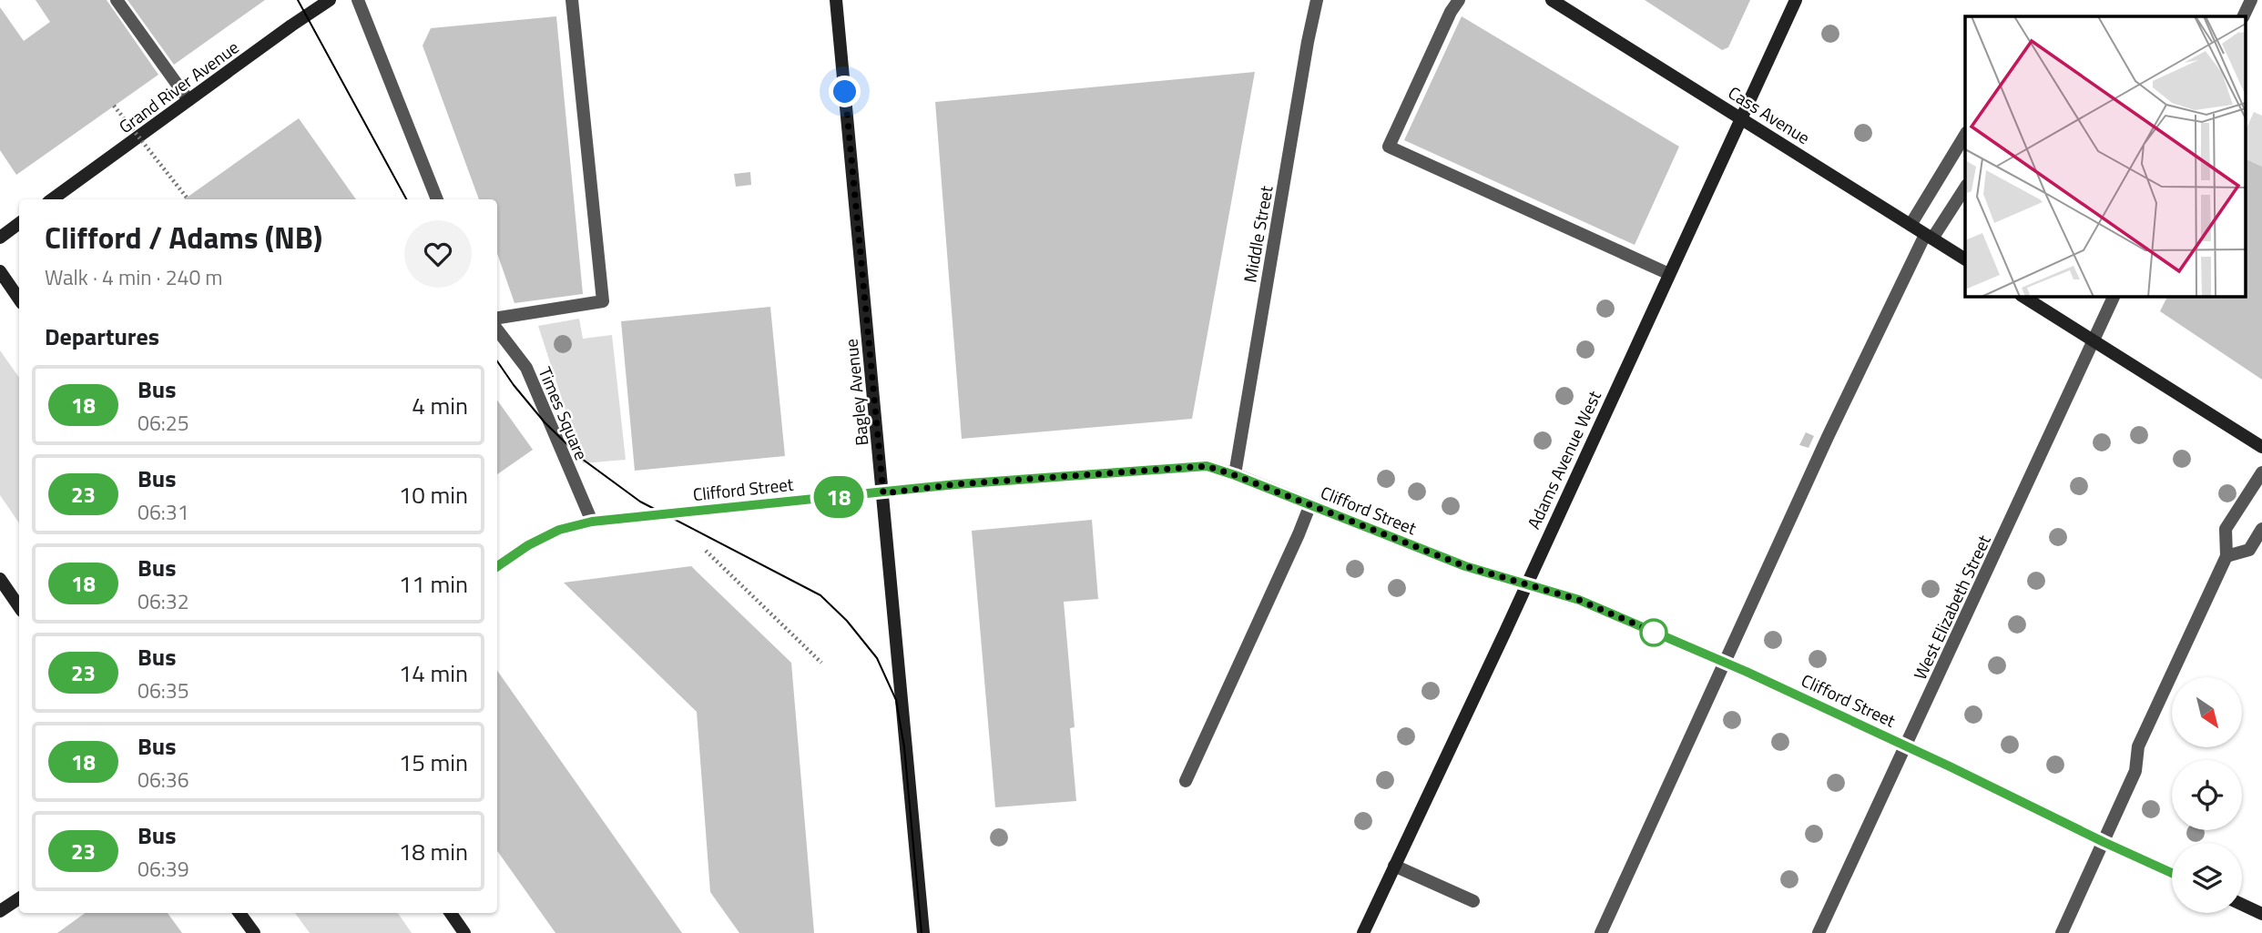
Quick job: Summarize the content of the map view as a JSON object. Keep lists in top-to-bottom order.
{
  "streets": {
    "street": [
      "Grand River Avenue",
      "Cass Avenue",
      "Middle Street",
      "Bagley Avenue",
      "Times Square",
      "Adams Avenue West",
      "Clifford Street",
      "West Elizabeth Street"
    ]
  },
  "crossings": [
    ["Cass Avenue", "Adams Avenue West"],
    ["Middle Street", "Clifford Street"],
    ["Bagley Avenue", "Clifford Street"],
    ["Times Square", "Clifford Street"],
    ["Adams Avenue West", "Clifford Street"],
    ["Clifford Street", "West Elizabeth Street"]
  ],
  "lines": ["bus line 18"],
  "north": "bottom right",
  "page": {
    "on_map": "18",
    "heading": [
      ["Clifford / Adams (NB)", "Walk · 4 min · 240 m"],
      "Departures"
    ],
    "list": [
      {
        "mark": "18",
        "name": "Bus",
        "note": "06:25",
        "value": "4 min"
      },
      {
        "mark": "23",
        "name": "Bus",
        "note": "06:31",
        "value": "10 min"
      },
      {
        "mark": "18",
        "name": "Bus",
        "note": "06:32",
        "value": "11 min"
      },
      {
        "mark": "23",
        "name": "Bus",
        "note": "06:35",
        "value": "14 min"
      },
      {
        "mark": "18",
        "name": "Bus",
        "note": "06:36",
        "value": "15 min"
      },
      {
        "mark": "23",
        "name": "Bus",
        "note": "06:39",
        "value": "18 min"
      }
    ]
  }
}
